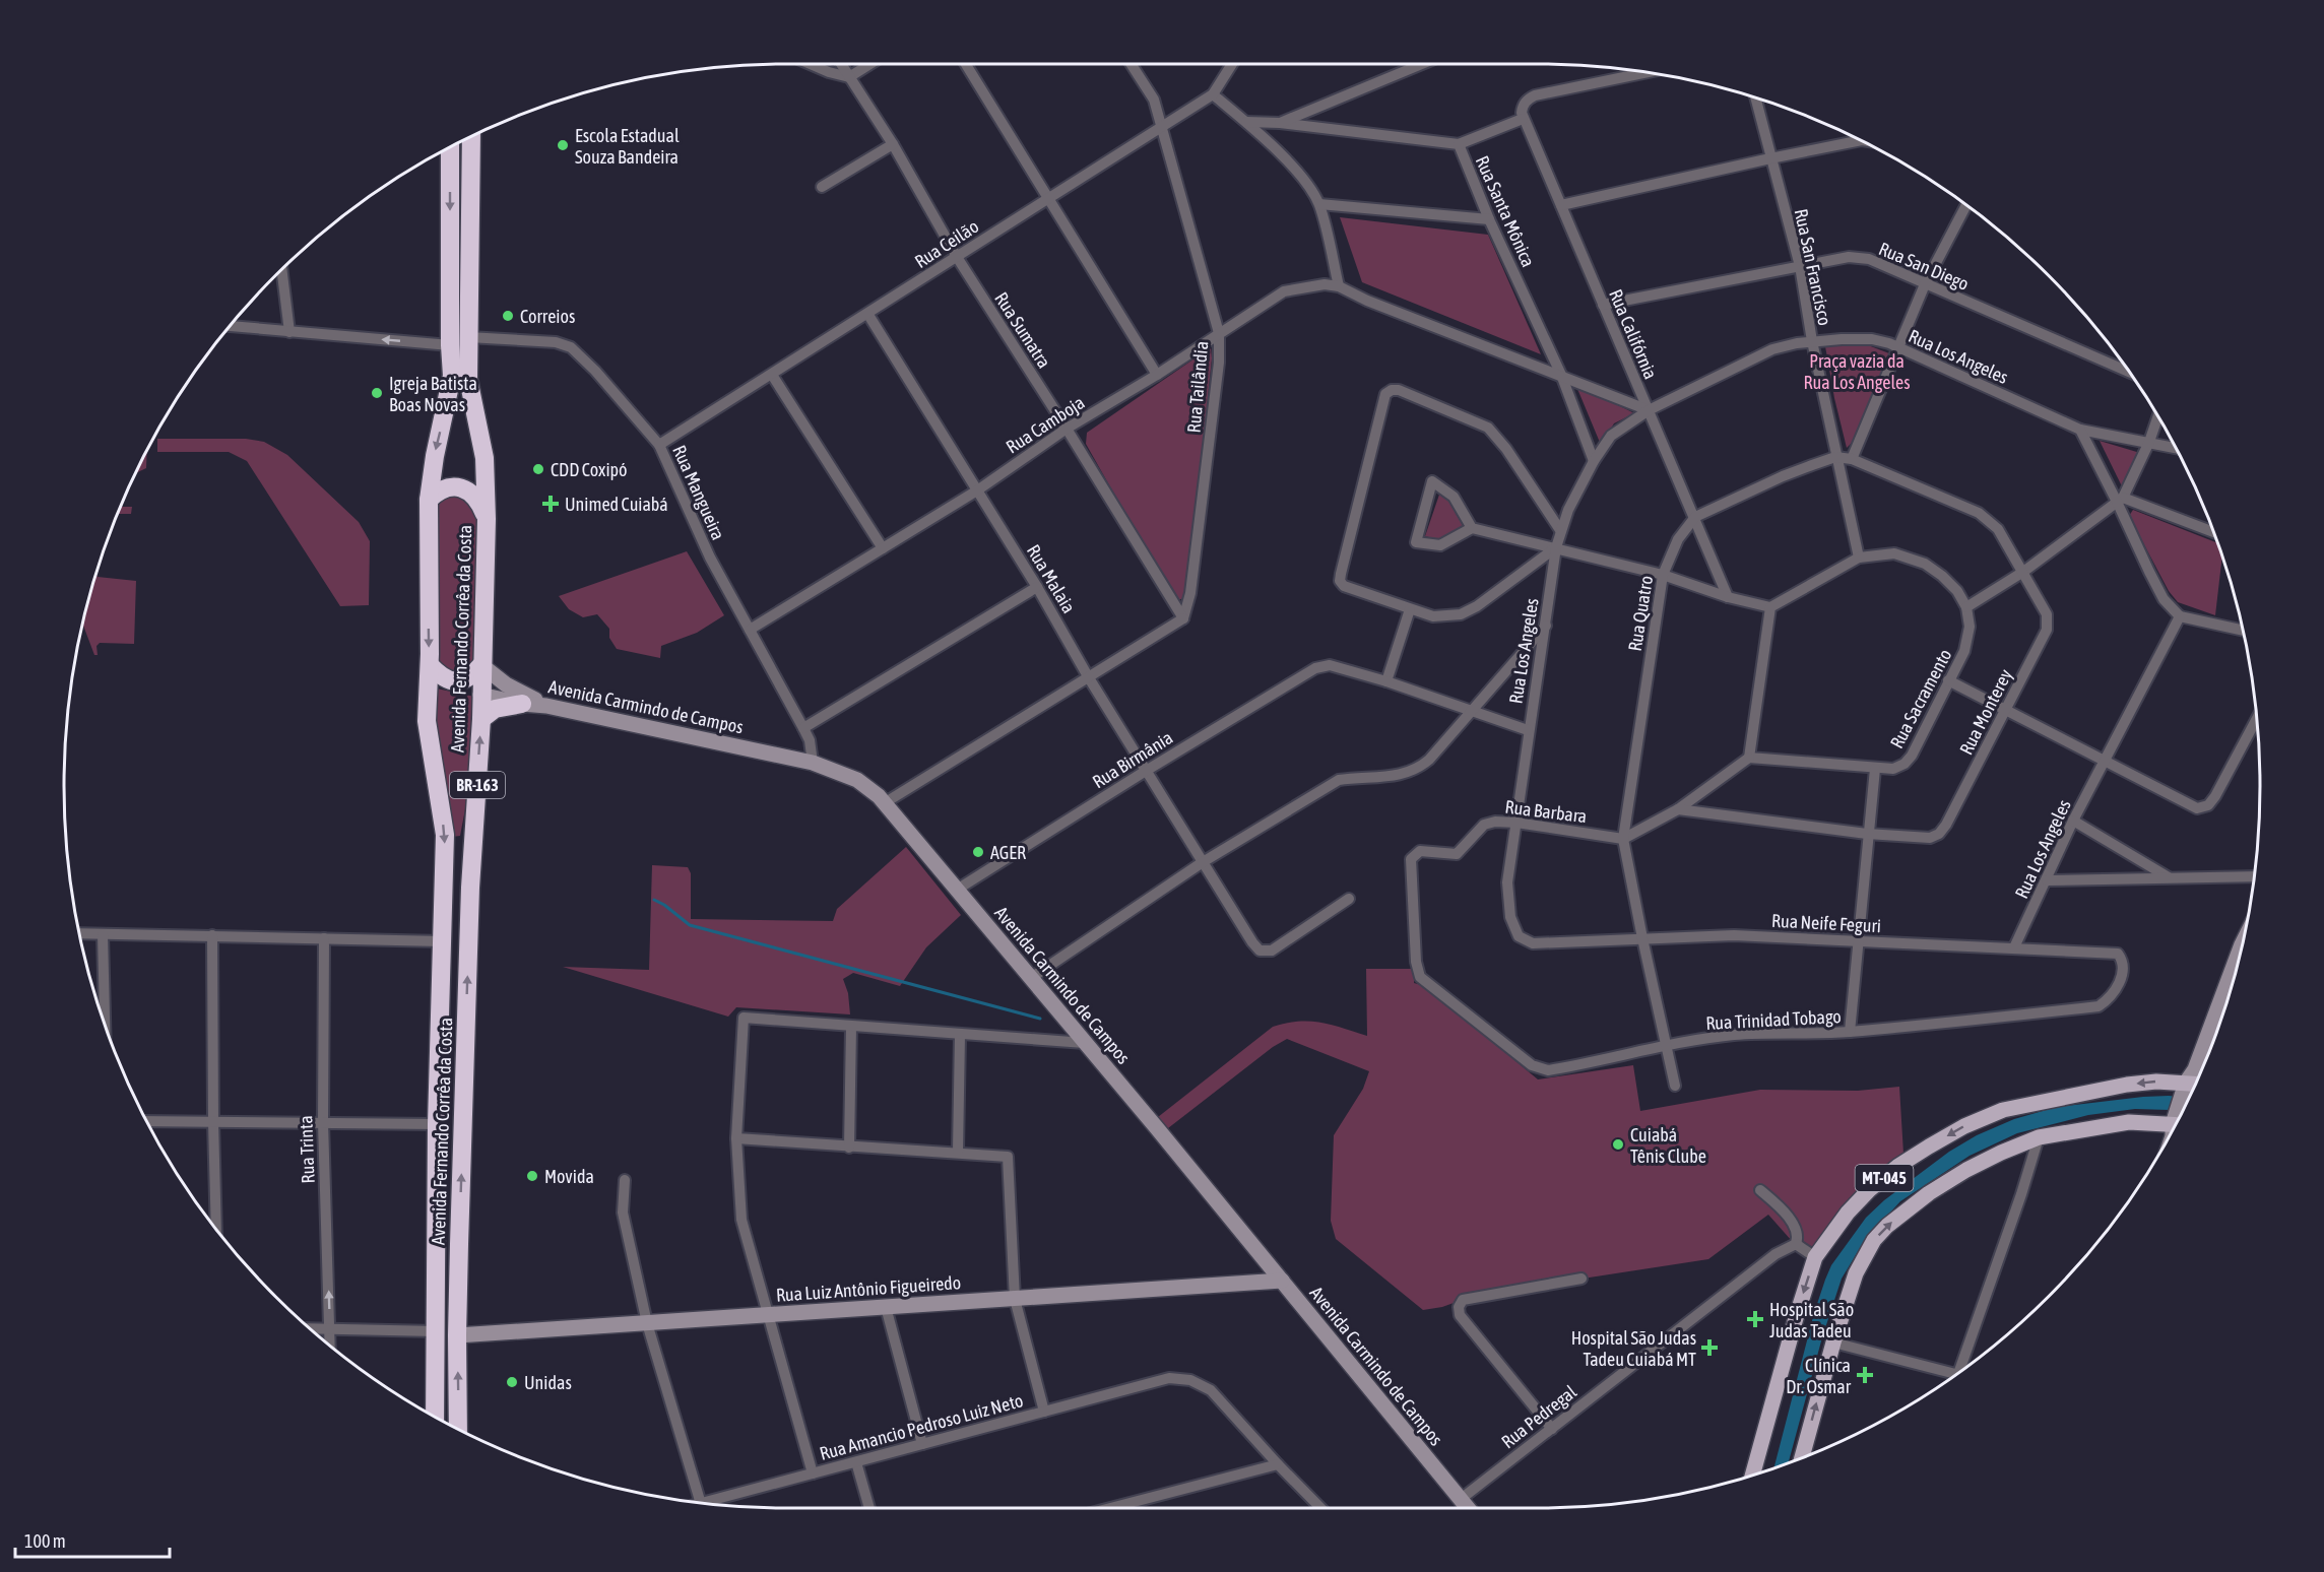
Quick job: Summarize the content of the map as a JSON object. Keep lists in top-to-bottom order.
{
  "streets": {
    "highway": ["Avenida Fernando Corrêa da Costa", "BR-163"],
    "main road": ["Avenida Carmindo de Campos", "MT-045", "Rua Luiz Antônio Figueiredo"],
    "street": [
      "Rua Santa Mônica",
      "Rua Ceilão",
      "Rua San Diego",
      "Rua San Francisco",
      "Rua Sumatra",
      "Rua Califórnia",
      "Rua Los Angeles",
      "Rua Tailândia",
      "Rua Camboja",
      "Rua Mangueira",
      "Rua Malaia",
      "Rua Quatro",
      "Rua Sacramento",
      "Rua Monterey",
      "Rua Birmânia",
      "Rua Barbara",
      "Rua Neife Feguri",
      "Rua Trinidad Tobago",
      "Rua Trinta",
      "Rua Pedregal",
      "Rua Amancio Pedroso Luiz Neto"
    ]
  },
  "crossings": [
    ["Rua Santa Mônica", "Rua Los Angeles"],
    ["Rua Santa Mônica", "Rua Camboja"],
    ["Rua Ceilão", "Rua Sumatra"],
    ["Rua Ceilão", "Rua Tailândia"],
    ["Rua Ceilão", "Rua Mangueira"],
    ["Rua Ceilão", "Rua Malaia"],
    ["Rua San Diego", "Rua San Francisco"],
    ["Rua San Diego", "Rua Califórnia"],
    ["Rua San Francisco", "Rua Los Angeles"],
    ["Rua San Francisco", "Rua Quatro"],
    ["Rua San Francisco", "Rua Monterey"],
    ["Rua Sumatra", "Rua Tailândia"],
    ["Rua Sumatra", "Rua Camboja"],
    ["Rua Califórnia", "Rua Los Angeles"],
    ["Rua Califórnia", "Rua Camboja"],
    ["Rua Califórnia", "Rua Quatro"],
    ["Rua Los Angeles", "Rua Camboja"],
    ["Rua Los Angeles", "Rua Barbara"],
    ["Rua Los Angeles", "Rua Neife Feguri"],
    ["Rua Tailândia", "Rua Camboja"],
    ["Rua Camboja", "Rua Mangueira"],
    ["Rua Camboja", "Rua Malaia"],
    ["Rua Mangueira", "Avenida Fernando Corrêa da Costa"],
    ["Rua Mangueira", "Avenida Carmindo de Campos"],
    ["Rua Malaia", "Rua Birmânia"],
    ["Rua Quatro", "Rua Monterey"],
    ["Rua Quatro", "Rua Barbara"],
    ["Avenida Fernando Corrêa da Costa", "Avenida Carmindo de Campos"],
    ["Avenida Fernando Corrêa da Costa", "Rua Luiz Antônio Figueiredo"],
    ["Avenida Carmindo de Campos", "Rua Birmânia"],
    ["Avenida Carmindo de Campos", "Rua Luiz Antônio Figueiredo"],
    ["Avenida Carmindo de Campos", "Rua Pedregal"],
    ["Rua Barbara", "Rua Trinidad Tobago"],
    ["Rua Neife Feguri", "Rua Trinidad Tobago"]
  ],
  "one_way": ["Rua Trinta"],
  "parks": ["Praça vazia da Rua Los Angeles"],
  "places": {
    "other": [
      "Escola Estadual Souza Bandeira",
      "Correios",
      "Igreja Batista Boas Novas",
      "CDD Coxipó",
      "AGER",
      "Cuiabá Tênis Clube",
      "Movida",
      "Unidas"
    ],
    "health": [
      "Unimed Cuiabá",
      "Hospital São Judas Tadeu",
      "Hospital São Judas Tadeu Cuiabá MT",
      "Clínica Dr. Osmar"
    ]
  },
  "scale_bar": "100 m"
}
